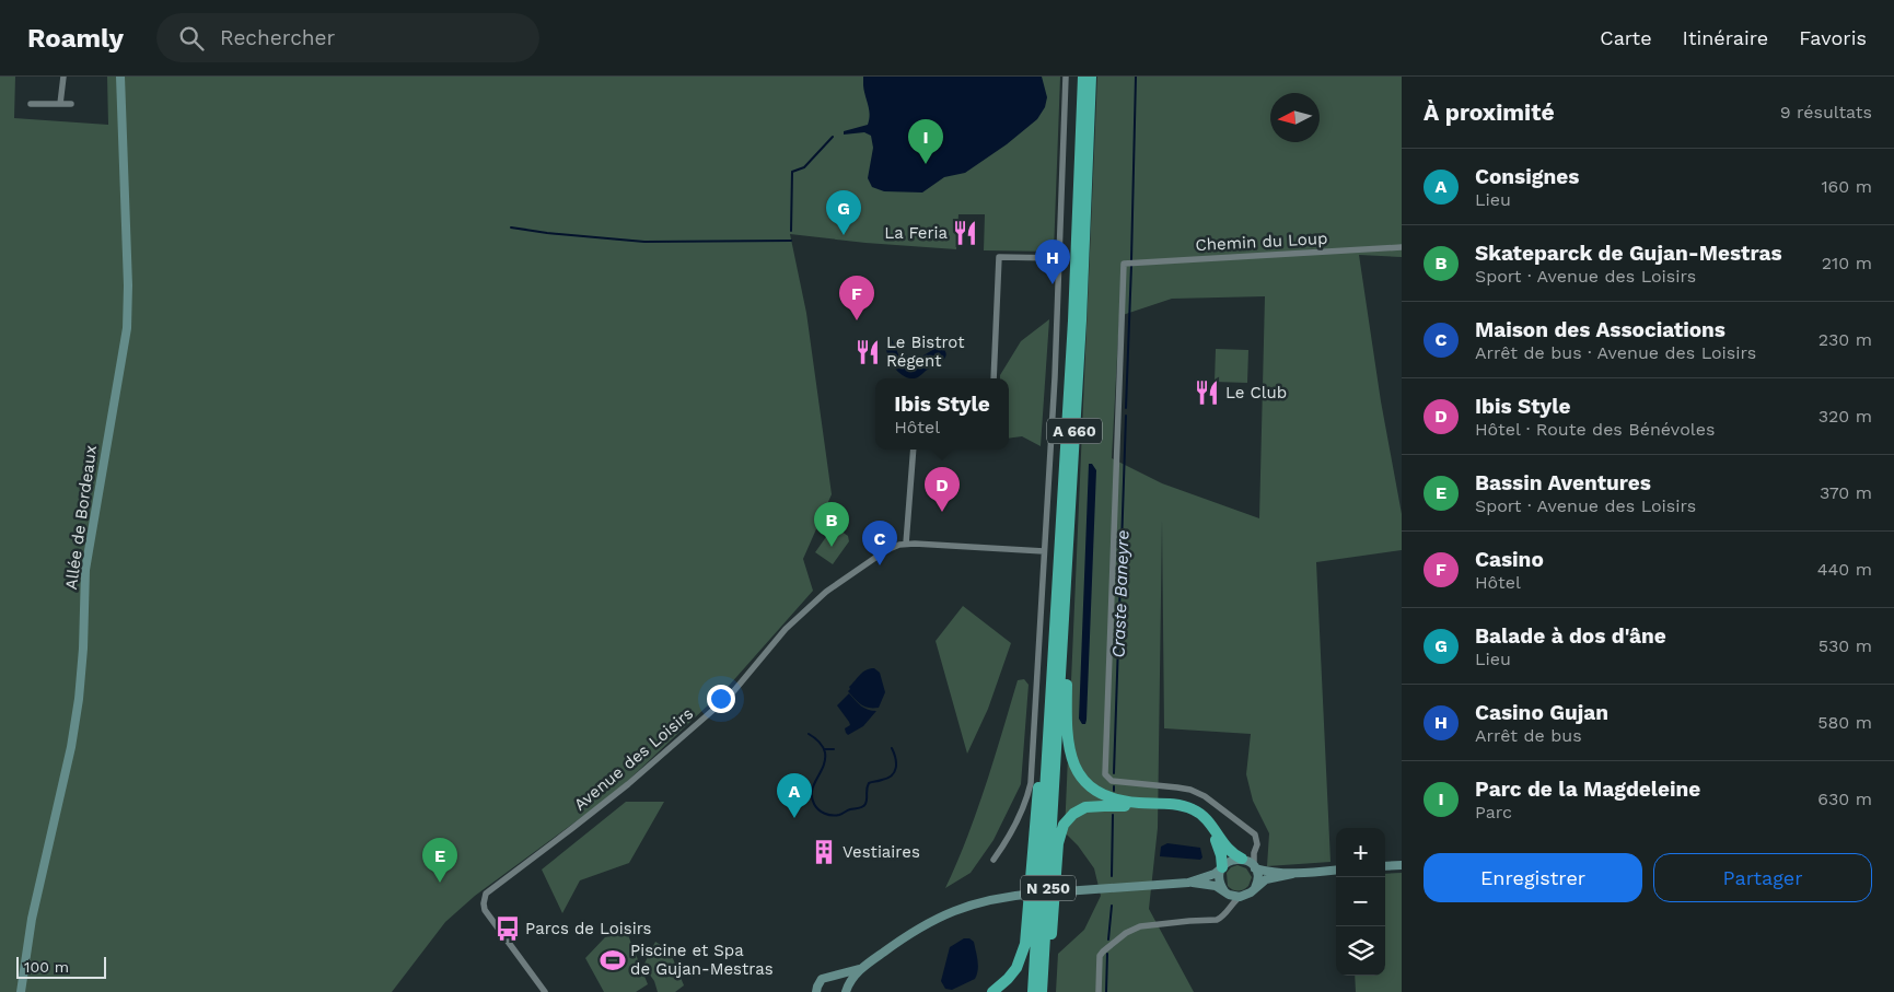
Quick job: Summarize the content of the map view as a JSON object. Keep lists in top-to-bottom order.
{
  "streets": {
    "highway": ["A 660", "N 250"],
    "main road": ["Allée de Bordeaux"],
    "street": ["Chemin du Loup", "Avenue des Loisirs"]
  },
  "crossings": [
    ["A 660", "N 250"]
  ],
  "water": ["Craste Baneyre"],
  "places": {
    "restaurant": ["La Feria", "Le Bistrot Régent", "Le Club"],
    "building": ["Vestiaires"],
    "bus stop": ["Parcs de Loisirs"],
    "sports": ["Piscine et Spa de Gujan-Mestras"]
  },
  "scale_bar": "100 m",
  "north": "left",
  "page": {
    "header": "Roamly",
    "search": "Rechercher",
    "nav": ["Carte", "Itinéraire", "Favoris"],
    "heading": ["À proximité", "9 résultats"],
    "pins": [
      "I",
      "G",
      "H",
      "F",
      "D",
      "B",
      "C",
      "A",
      "E"
    ],
    "list": [
      {
        "mark": "A",
        "name": "Consignes",
        "note": "Lieu",
        "value": "160 m"
      },
      {
        "mark": "B",
        "name": "Skateparck de Gujan-Mestras",
        "note": "Sport · Avenue des Loisirs",
        "value": "210 m"
      },
      {
        "mark": "C",
        "name": "Maison des Associations",
        "note": "Arrêt de bus · Avenue des Loisirs",
        "value": "230 m"
      },
      {
        "mark": "D",
        "name": "Ibis Style",
        "note": "Hôtel · Route des Bénévoles",
        "value": "320 m"
      },
      {
        "mark": "E",
        "name": "Bassin Aventures",
        "note": "Sport · Avenue des Loisirs",
        "value": "370 m"
      },
      {
        "mark": "F",
        "name": "Casino",
        "note": "Hôtel",
        "value": "440 m"
      },
      {
        "mark": "G",
        "name": "Balade à dos d'âne",
        "note": "Lieu",
        "value": "530 m"
      },
      {
        "mark": "H",
        "name": "Casino Gujan",
        "note": "Arrêt de bus",
        "value": "580 m"
      },
      {
        "mark": "I",
        "name": "Parc de la Magdeleine",
        "note": "Parc",
        "value": "630 m"
      }
    ],
    "popup": ["Ibis Style", "Hôtel"],
    "map_buttons": ["+", "−"],
    "buttons": ["Enregistrer", "Partager"],
    "scale": "100 m"
  }
}
